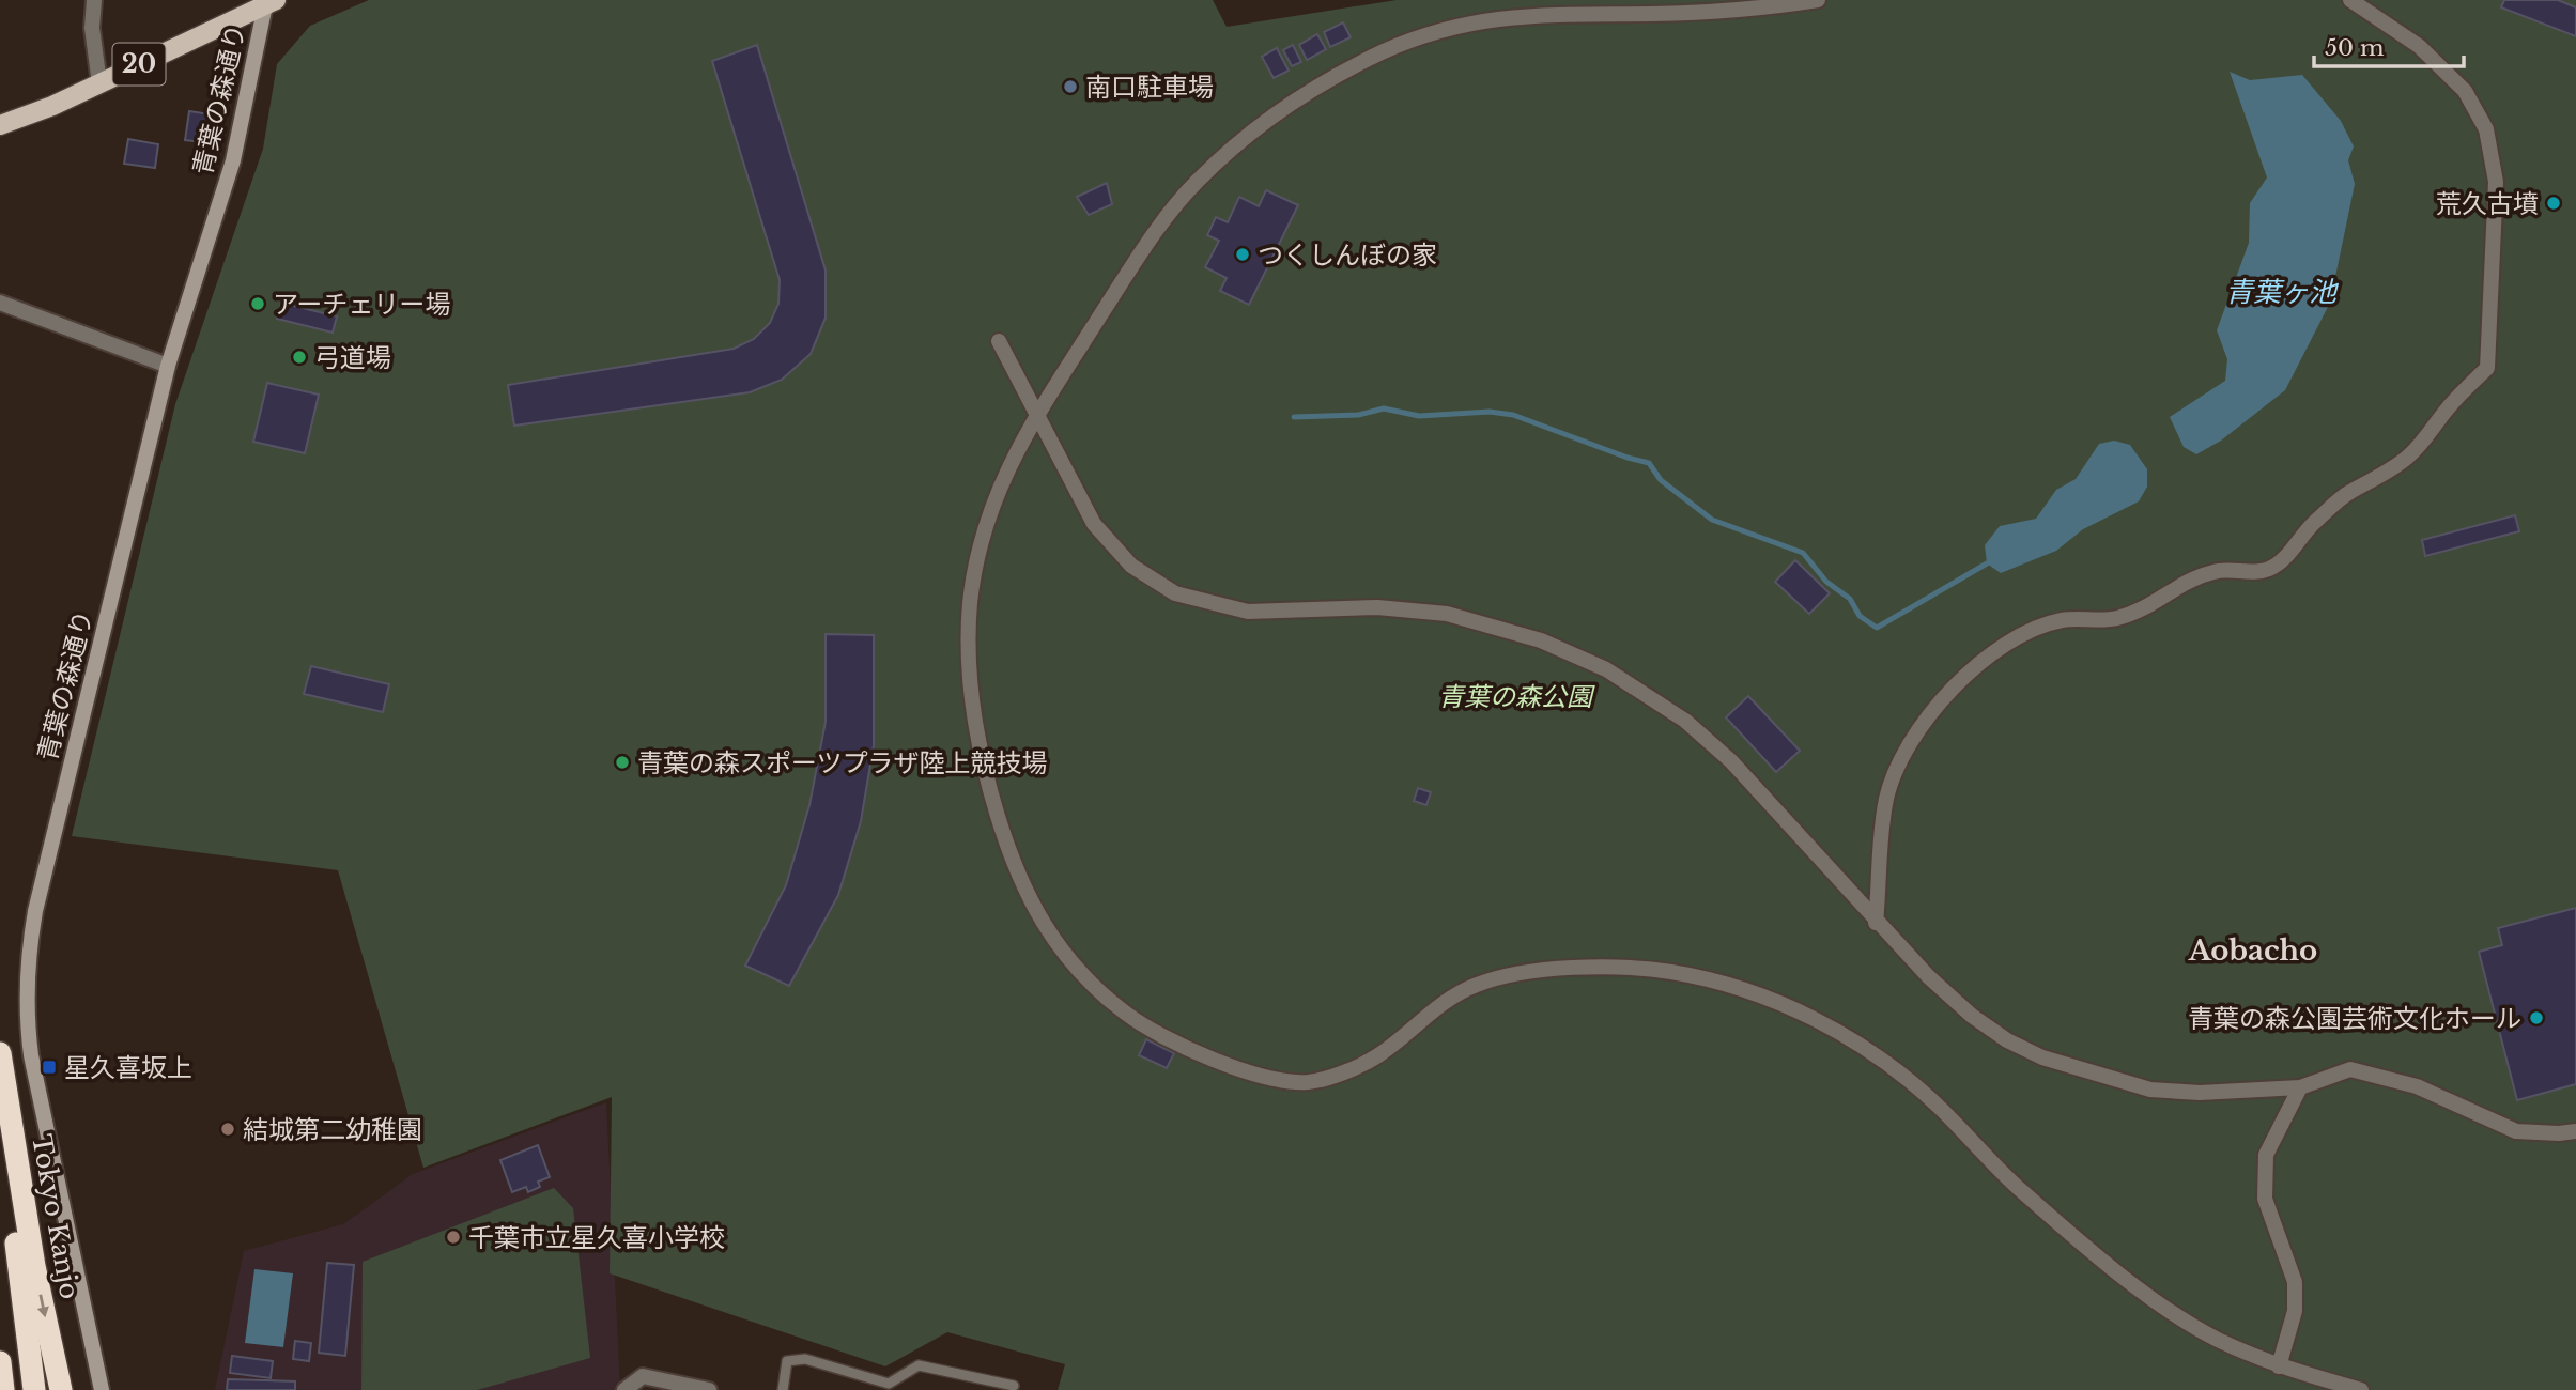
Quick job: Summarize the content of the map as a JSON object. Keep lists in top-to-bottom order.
{
  "streets": {
    "highway": ["Tokyo Kanjo"],
    "main road": ["20"],
    "street": ["青葉の森通り"]
  },
  "crossings": [
    ["20", "青葉の森通り"]
  ],
  "districts": ["Aobacho"],
  "water": ["青葉ヶ池"],
  "parks": ["青葉の森公園"],
  "places": {
    "other": [
      "南口駐車場",
      "荒久古墳",
      "つくしんぼの家",
      "アーチェリー場",
      "弓道場",
      "青葉の森スポーツプラザ陸上競技場",
      "青葉の森公園芸術文化ホール",
      "結城第二幼稚園",
      "千葉市立星久喜小学校"
    ],
    "transit": ["星久喜坂上"]
  },
  "scale_bar": "50 m"
}
